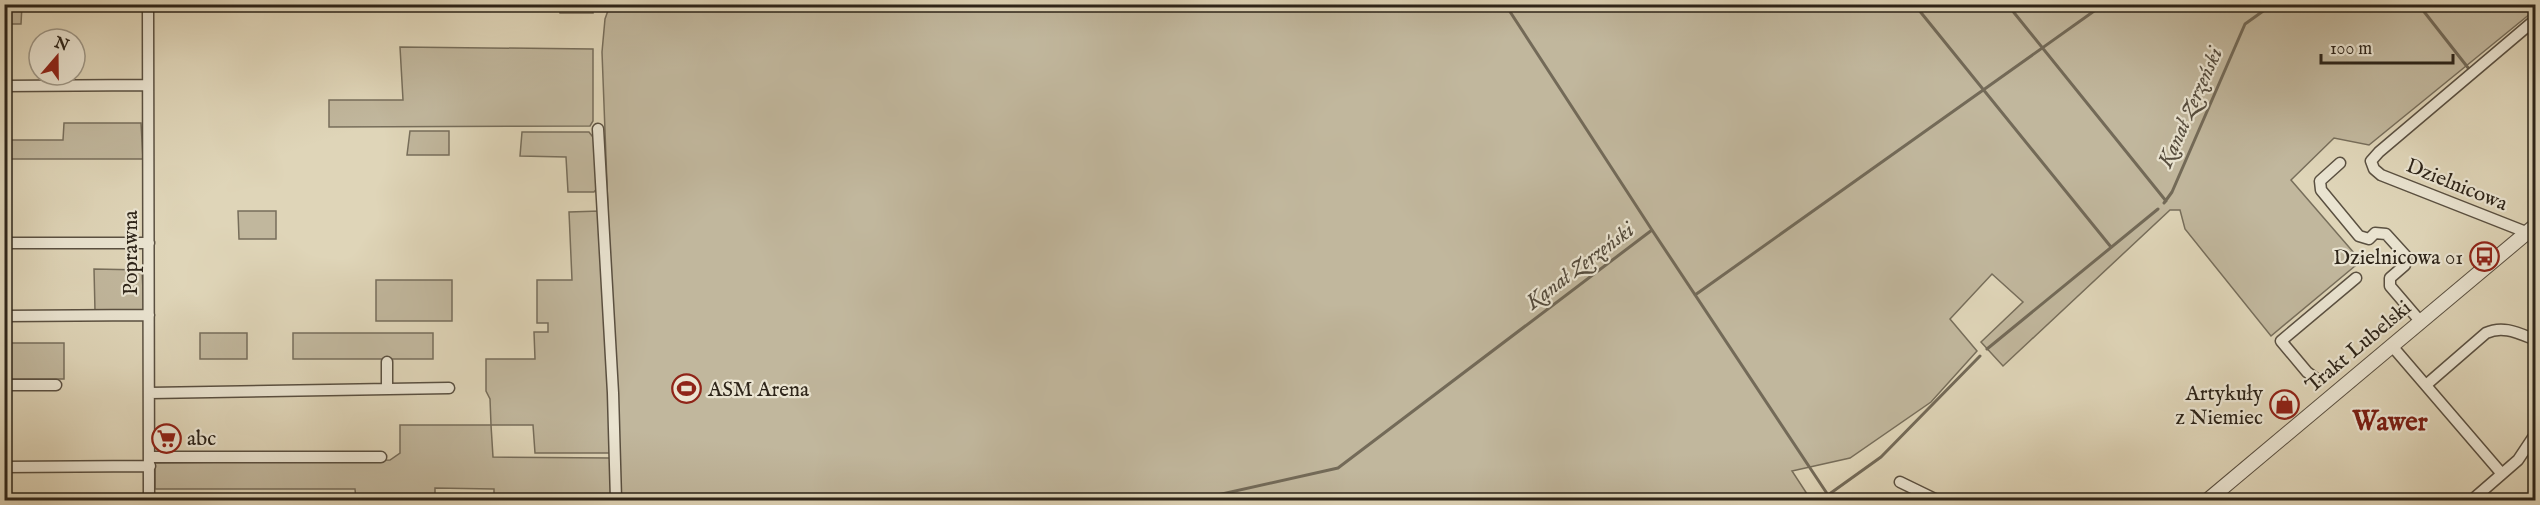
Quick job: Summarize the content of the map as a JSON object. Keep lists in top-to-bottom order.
{
  "streets": {
    "street": ["Dzielnicowa", "Poprawna", "Trakt Lubelski"]
  },
  "crossings": [
    ["Dzielnicowa", "Trakt Lubelski"]
  ],
  "districts": ["Wawer"],
  "water": ["Kanał Zerzeński"],
  "places": {
    "bus stop": ["Dzielnicowa 01"],
    "sports": ["ASM Arena"],
    "shop": ["Artykuły z Niemiec"],
    "supermarket": ["abc"]
  },
  "scale_bar": "100 m",
  "north": "top"
}
